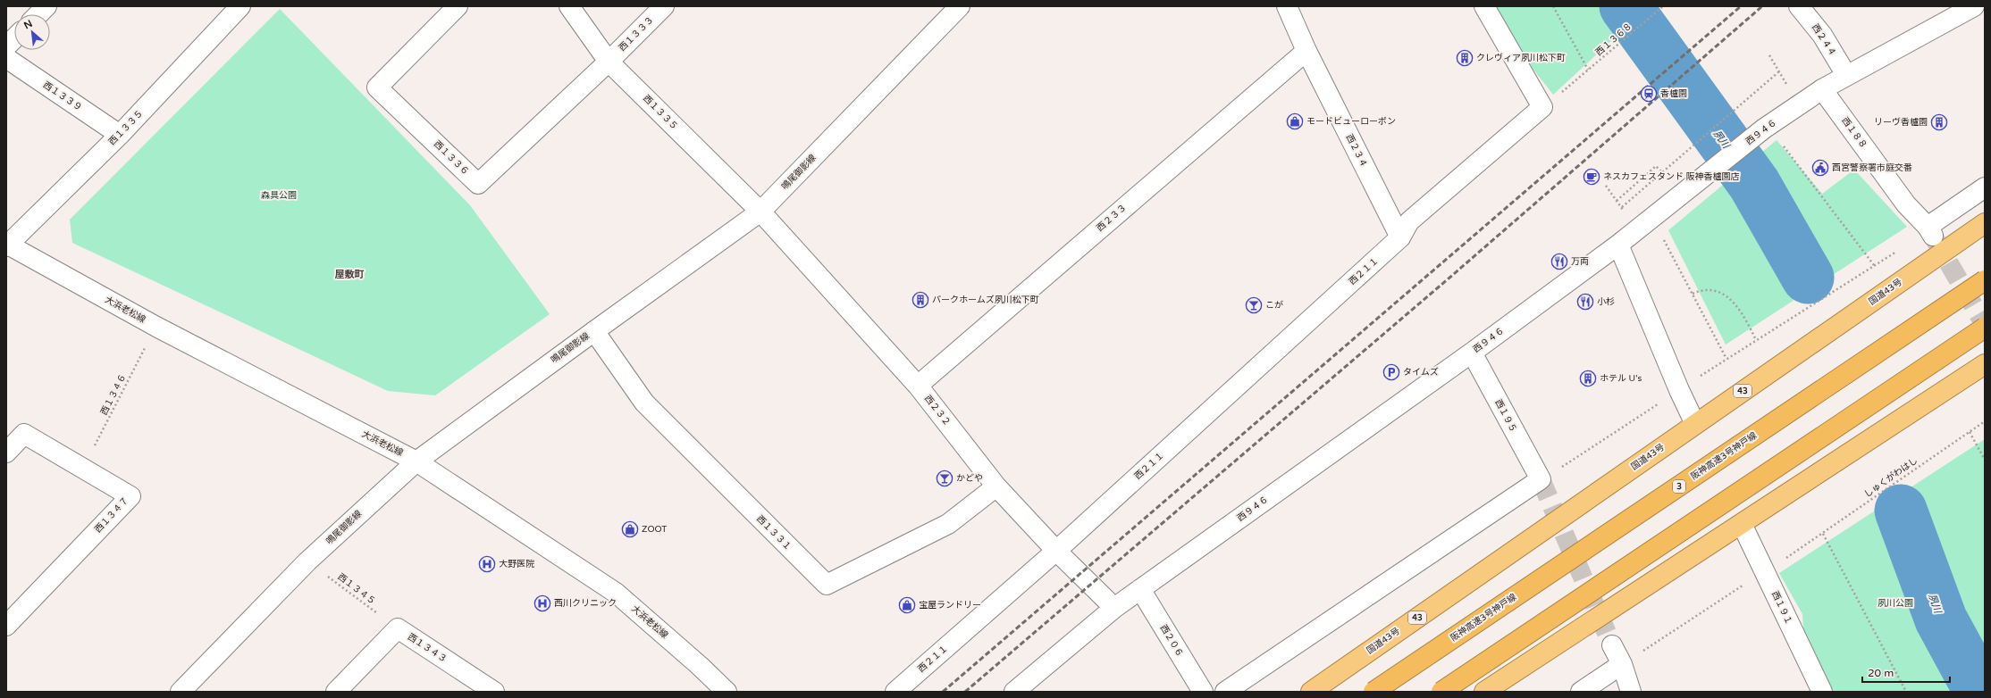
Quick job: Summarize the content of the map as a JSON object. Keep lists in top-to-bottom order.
{
  "streets": {
    "highway": [
      "国道43号",
      "43",
      "阪神高速3号神戸線",
      "3"
    ],
    "street": [
      "西１３３３",
      "西２４４",
      "西１３３９",
      "西１３３５",
      "西９４６",
      "西１８８",
      "西２３４",
      "西１３３６",
      "鳴尾御影線",
      "西２３３",
      "西２１１",
      "大浜老松線",
      "西２３２",
      "西１９５",
      "西１３４７",
      "西１３３１",
      "西１９１",
      "西２０６",
      "西１３４３"
    ],
    "path": [
      "西１３６８",
      "西１３４６",
      "しゅくがわはし",
      "西１３４５"
    ]
  },
  "crossings": [
    ["西１３３３", "西１３３５"],
    ["西１３３３", "西１３３６"],
    ["西２４４", "西９４６"],
    ["西１３３９", "西１３３５"],
    ["西１３３５", "西１３３６"],
    ["西１３３５", "鳴尾御影線"],
    ["西１３３５", "大浜老松線"],
    ["西１３３５", "西２３２"],
    ["西９４６", "西１８８"],
    ["西９４６", "西２３２"],
    ["西９４６", "西１９５"],
    ["西９４６", "西２０６"],
    ["西２３４", "西２３３"],
    ["西２３４", "西２１１"],
    ["鳴尾御影線", "大浜老松線"],
    ["鳴尾御影線", "西２３２"],
    ["鳴尾御影線", "西１３３１"],
    ["鳴尾御影線", "西１３４５"],
    ["西２３３", "西２３２"],
    ["西２１１", "西２３２"],
    ["大浜老松線", "西１３４６"],
    ["西１３４６", "西１３４７"],
    ["西２３２", "西１３３１"],
    ["しゅくがわはし", "西１９１"],
    ["西１３４５", "西１３４３"]
  ],
  "districts": ["屋敷町"],
  "water": ["夙川"],
  "parks": ["森具公園", "夙川公園"],
  "places": {
    "building": [
      "クレヴィア夙川松下町",
      "リーヴ香櫨園",
      "パークホームズ夙川松下町",
      "ホテル U's"
    ],
    "station": ["香櫨園"],
    "shop": ["モードビューローボン", "ZOOT", "宝屋ランドリー"],
    "public building": ["西宮警察署市庭交番"],
    "cafe": ["ネスカフェスタンド 阪神香櫨園店"],
    "restaurant": ["万両", "小杉"],
    "bar": ["こが", "かどや"],
    "parking": ["タイムズ"],
    "hospital": ["大野医院", "西川クリニック"]
  },
  "scale_bar": "20 m",
  "north": "top left"
}
